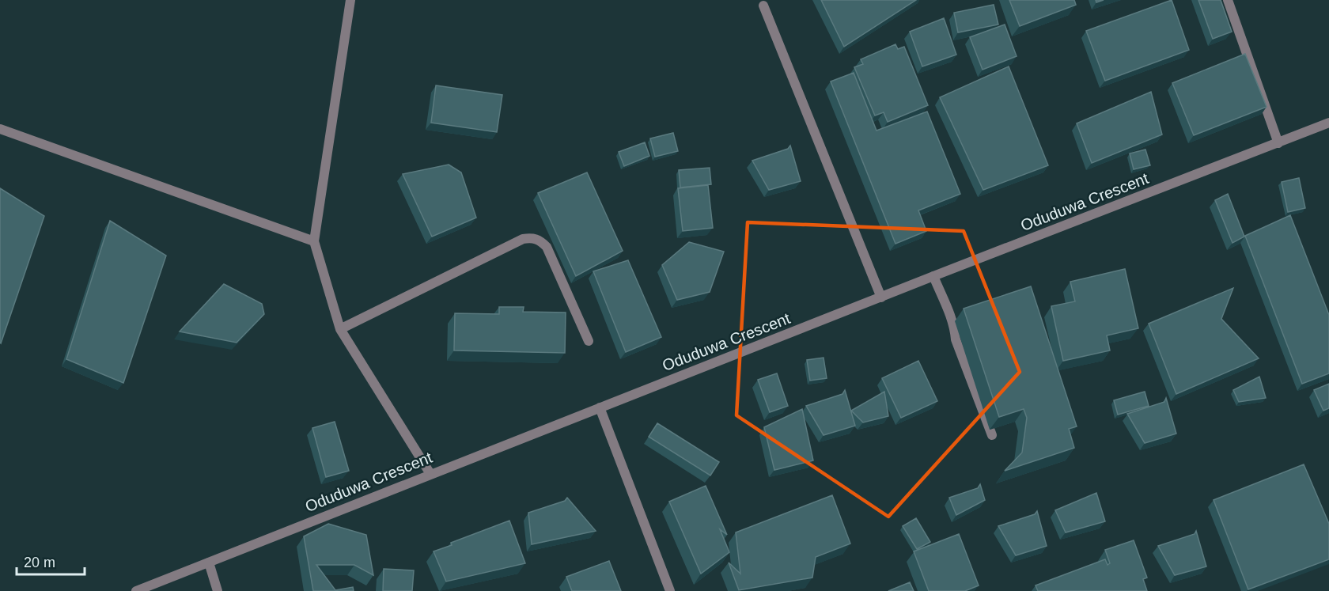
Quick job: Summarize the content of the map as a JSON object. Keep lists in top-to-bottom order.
{
  "streets": {
    "street": ["Oduduwa Crescent"]
  },
  "scale_bar": "20 m"
}
